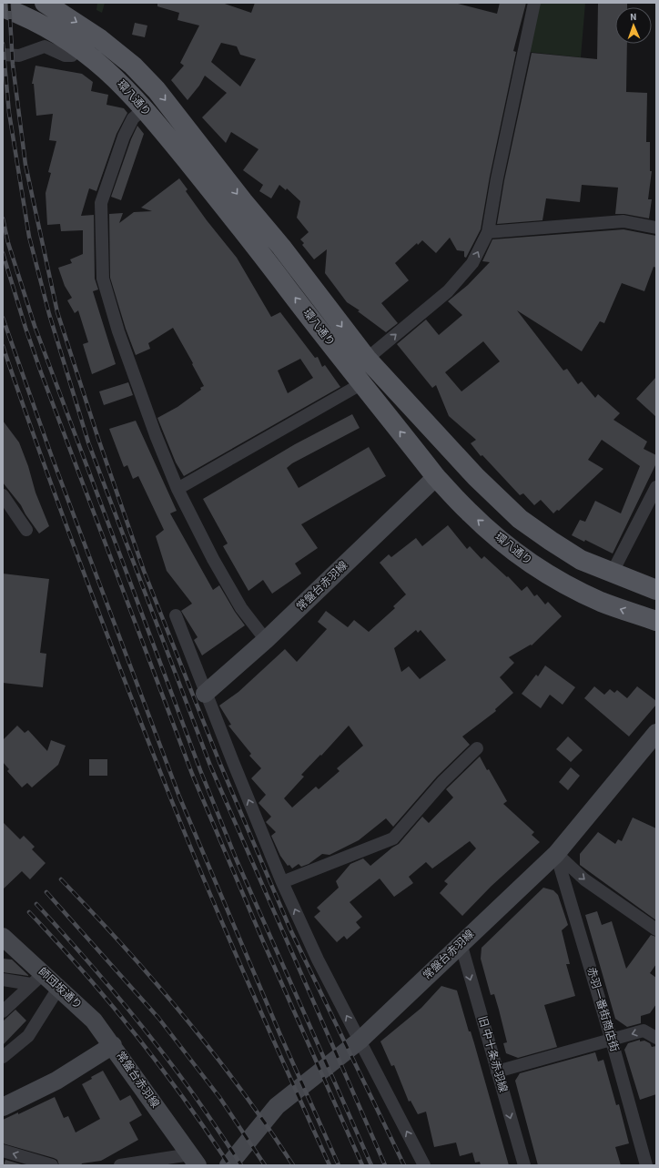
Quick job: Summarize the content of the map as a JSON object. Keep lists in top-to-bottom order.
{
  "streets": {
    "main road": ["環八通り", "常盤台赤羽線", "師団坂通り"],
    "street": ["赤羽一番街商店街", "旧 中十条赤羽線"]
  },
  "crossings": [
    ["環八通り", "常盤台赤羽線"],
    ["常盤台赤羽線", "師団坂通り"],
    ["常盤台赤羽線", "赤羽一番街商店街"],
    ["常盤台赤羽線", "旧 中十条赤羽線"]
  ],
  "north": "top"
}
